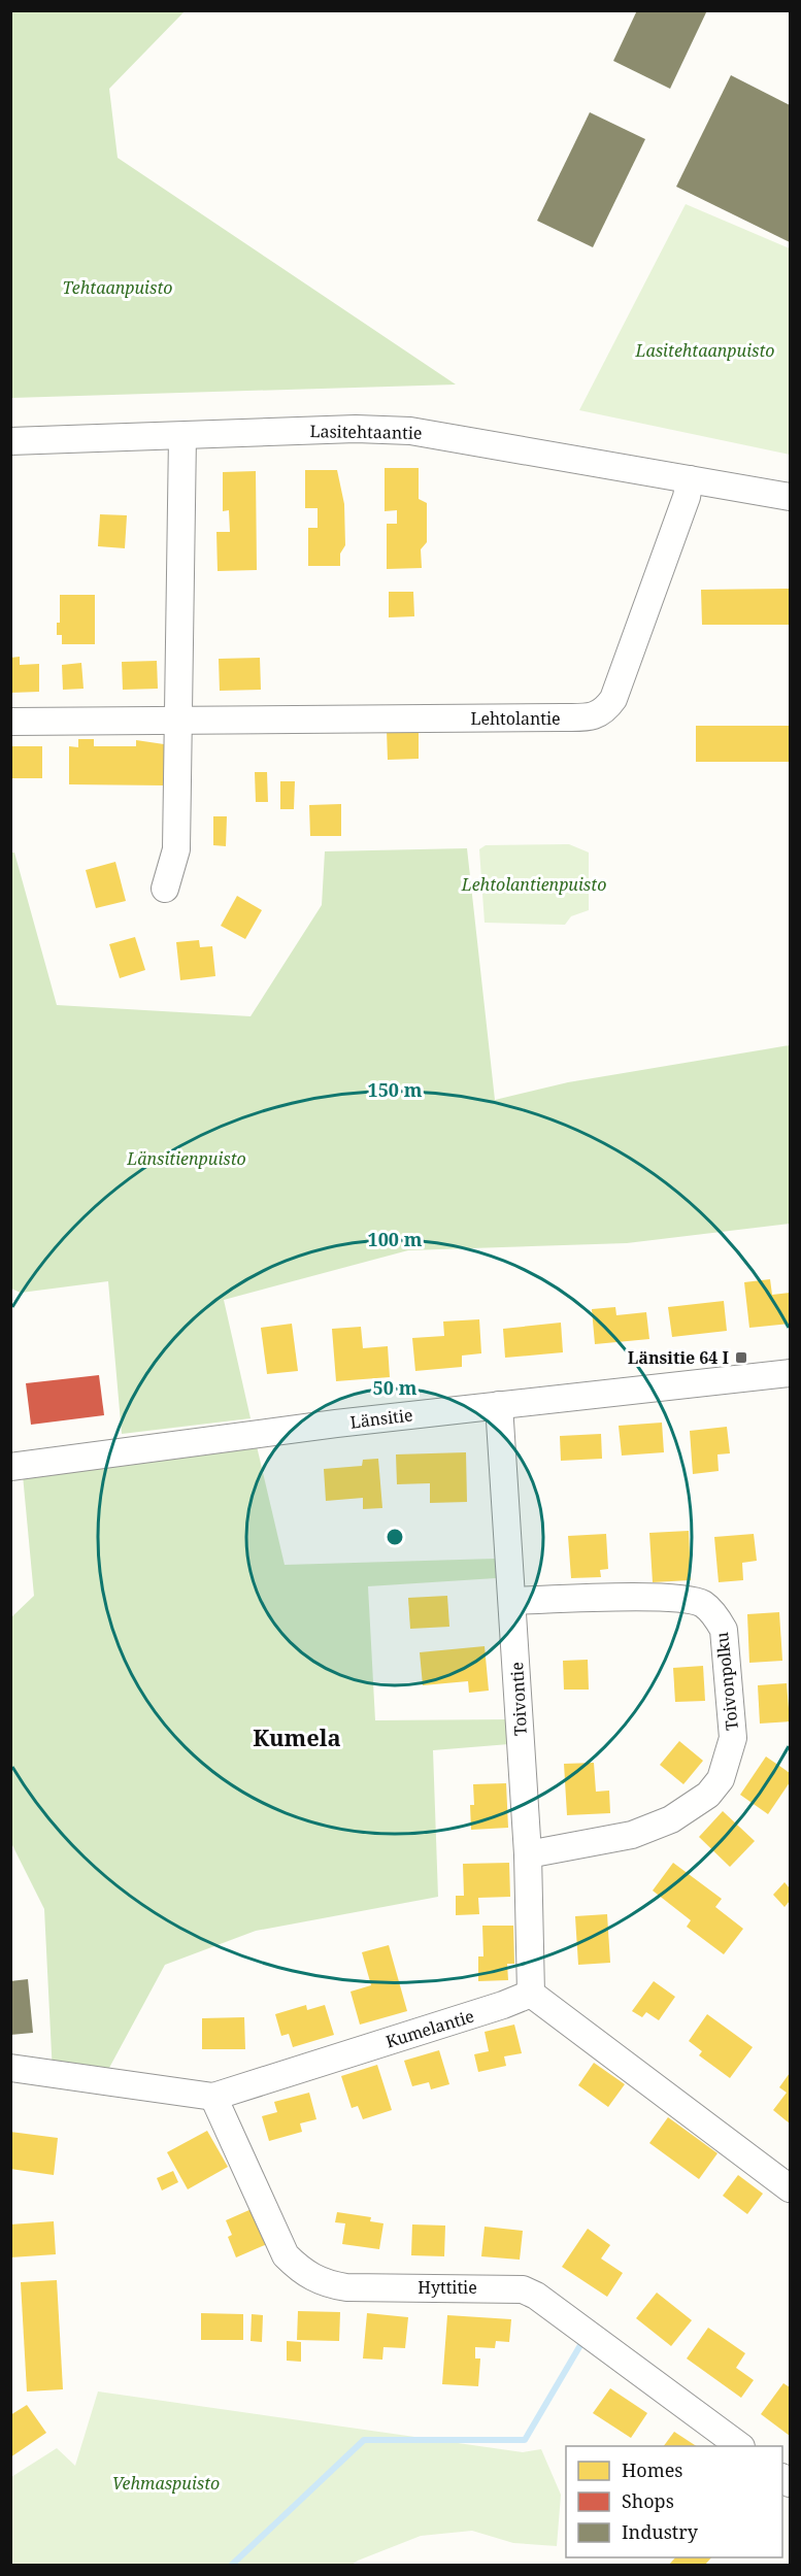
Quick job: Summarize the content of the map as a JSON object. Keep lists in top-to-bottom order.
{
  "streets": {
    "street": [
      "Lasitehtaantie",
      "Lehtolantie",
      "Länsitie",
      "Toivonpolku",
      "Toivontie",
      "Kumelantie",
      "Hyttitie"
    ]
  },
  "crossings": [
    ["Lasitehtaantie", "Lehtolantie"],
    ["Länsitie", "Toivontie"],
    ["Toivonpolku", "Toivontie"],
    ["Toivontie", "Kumelantie"],
    ["Kumelantie", "Hyttitie"]
  ],
  "districts": ["Kumela"],
  "parks": [
    "Tehtaanpuisto",
    "Lasitehtaanpuisto",
    "Lehtolantienpuisto",
    "Länsitienpuisto",
    "Vehmaspuisto"
  ],
  "places": {
    "transit": ["Länsitie 64 I"]
  },
  "legend": ["Homes", "Shops", "Industry"],
  "rings": ["150 m", "100 m", "50 m"]
}
